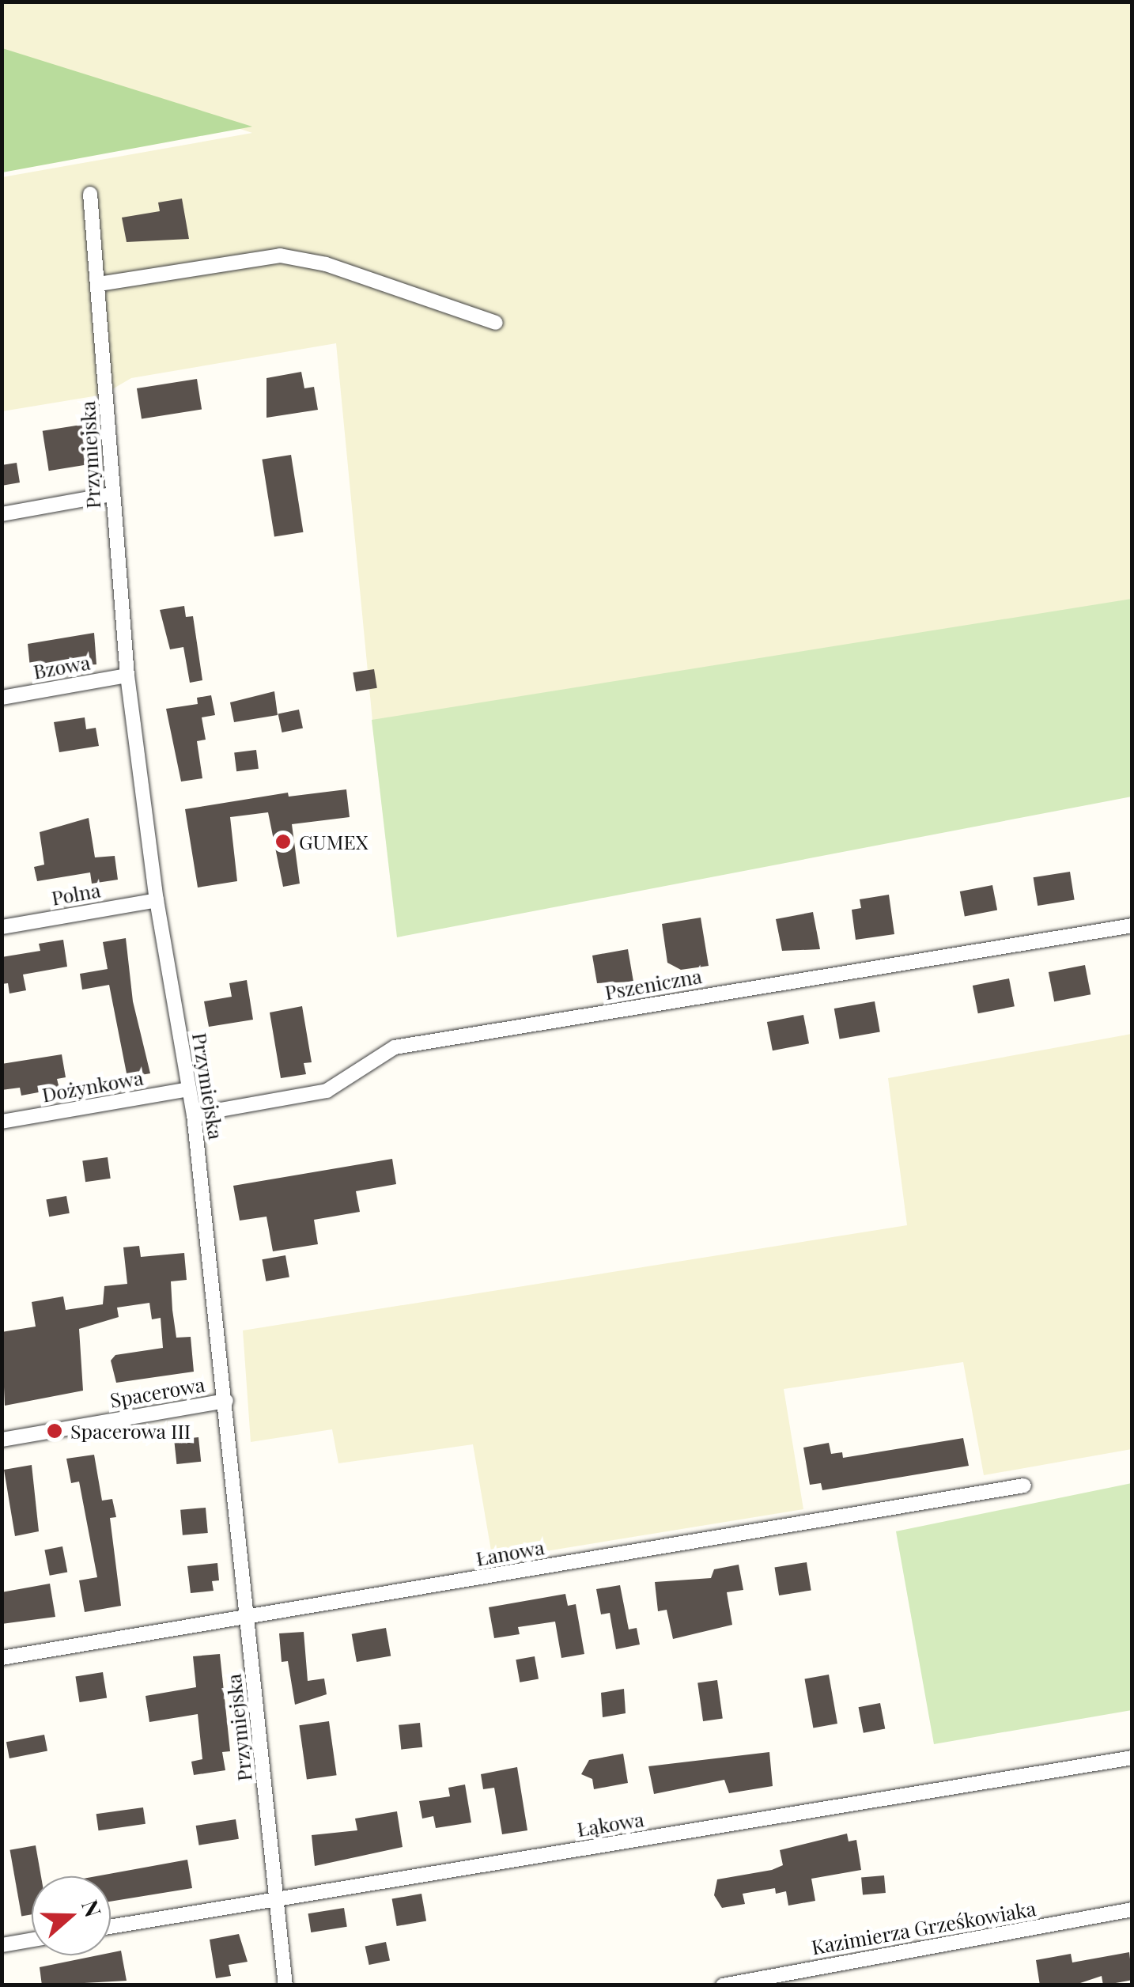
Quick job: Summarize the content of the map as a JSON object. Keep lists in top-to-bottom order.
{
  "streets": {
    "street": [
      "Przymiejska",
      "Bzowa",
      "Polna",
      "Pszeniczna",
      "Dożynkowa",
      "Spacerowa",
      "Łanowa",
      "Łąkowa",
      "Kazimierza Grześkowiaka"
    ]
  },
  "crossings": [
    ["Przymiejska", "Bzowa"],
    ["Przymiejska", "Polna"],
    ["Przymiejska", "Pszeniczna"],
    ["Przymiejska", "Dożynkowa"],
    ["Przymiejska", "Spacerowa"],
    ["Przymiejska", "Łanowa"],
    ["Przymiejska", "Łąkowa"]
  ],
  "places": ["GUMEX", "Spacerowa III"],
  "north": "right"
}
